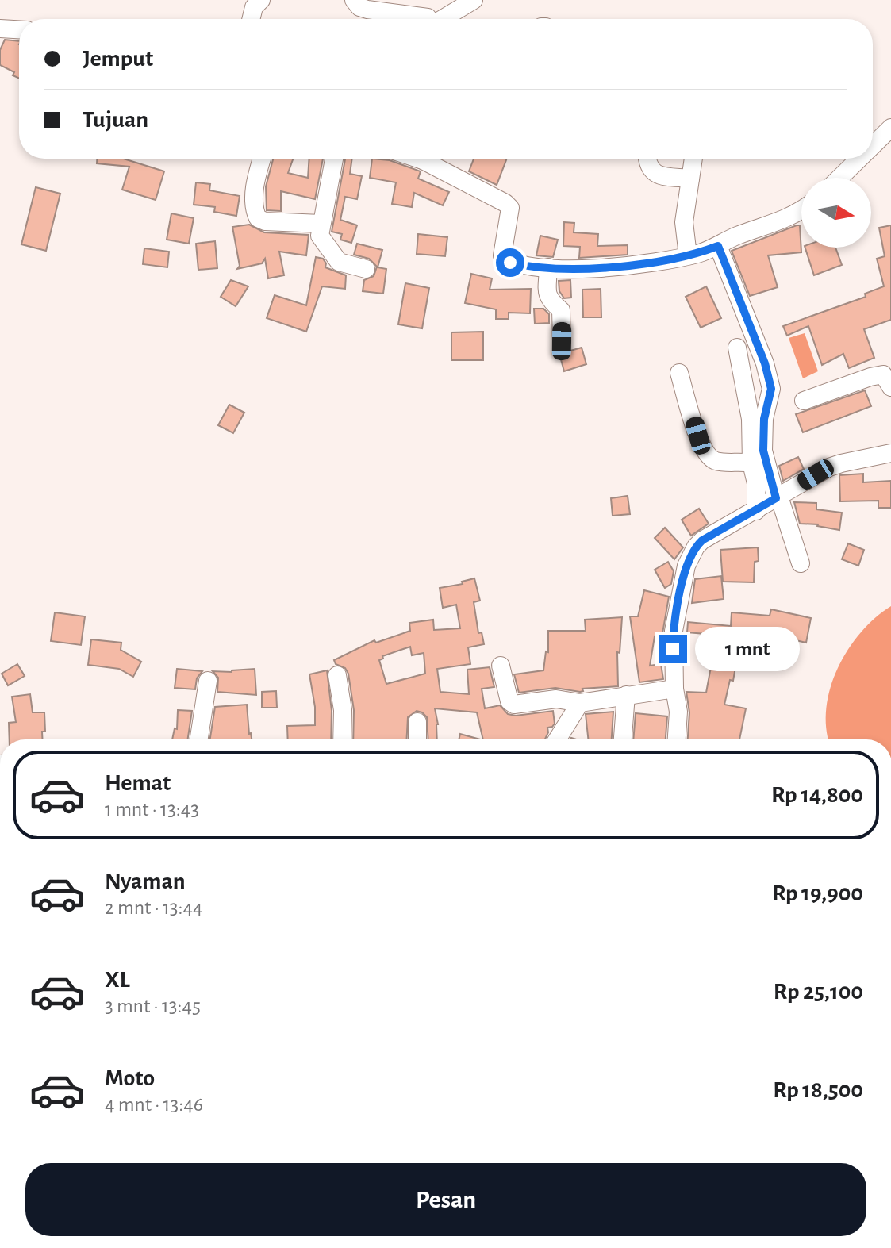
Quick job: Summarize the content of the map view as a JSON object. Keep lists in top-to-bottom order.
{
  "north": "right",
  "page": {
    "banner": ["Jemput", "Tujuan"],
    "bubble": "1 mnt",
    "list": [
      {
        "name": "Hemat",
        "note": "1 mnt · 13:43",
        "value": "Rp 14,800"
      },
      {
        "name": "Nyaman",
        "note": "2 mnt · 13:44",
        "value": "Rp 19,900"
      },
      {
        "name": "XL",
        "note": "3 mnt · 13:45",
        "value": "Rp 25,100"
      },
      {
        "name": "Moto",
        "note": "4 mnt · 13:46",
        "value": "Rp 18,500"
      }
    ],
    "buttons": "Pesan"
  }
}
